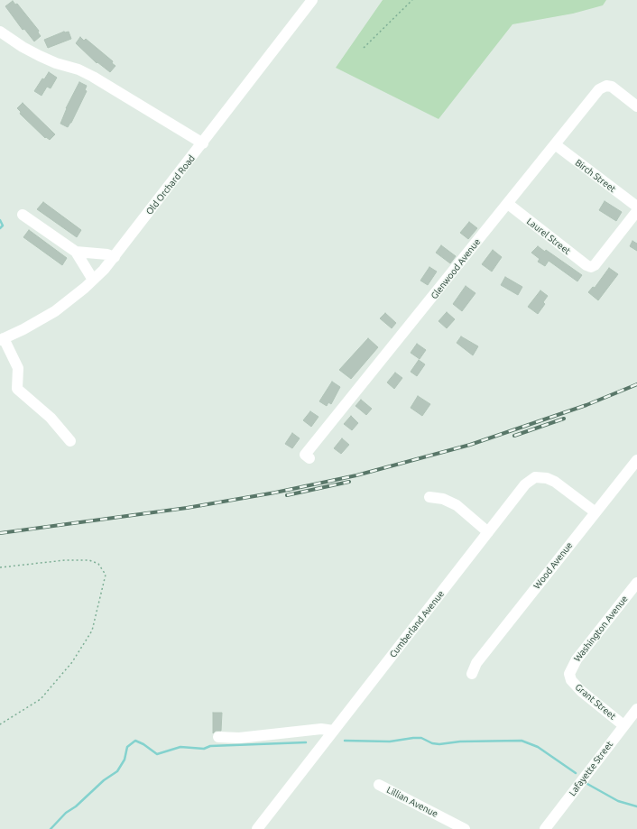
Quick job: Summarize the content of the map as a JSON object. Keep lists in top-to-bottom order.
{
  "streets": {
    "street": [
      "Birch Street",
      "Old Orchard Road",
      "Laurel Street",
      "Glenwood Avenue",
      "Wood Avenue",
      "Cumberland Avenue",
      "Washington Avenue",
      "Grant Street",
      "Lafayette Street",
      "Lillian Avenue"
    ]
  },
  "crossings": [
    ["Birch Street", "Glenwood Avenue"],
    ["Laurel Street", "Glenwood Avenue"],
    ["Wood Avenue", "Cumberland Avenue"],
    ["Washington Avenue", "Grant Street"],
    ["Grant Street", "Lafayette Street"]
  ]
}
